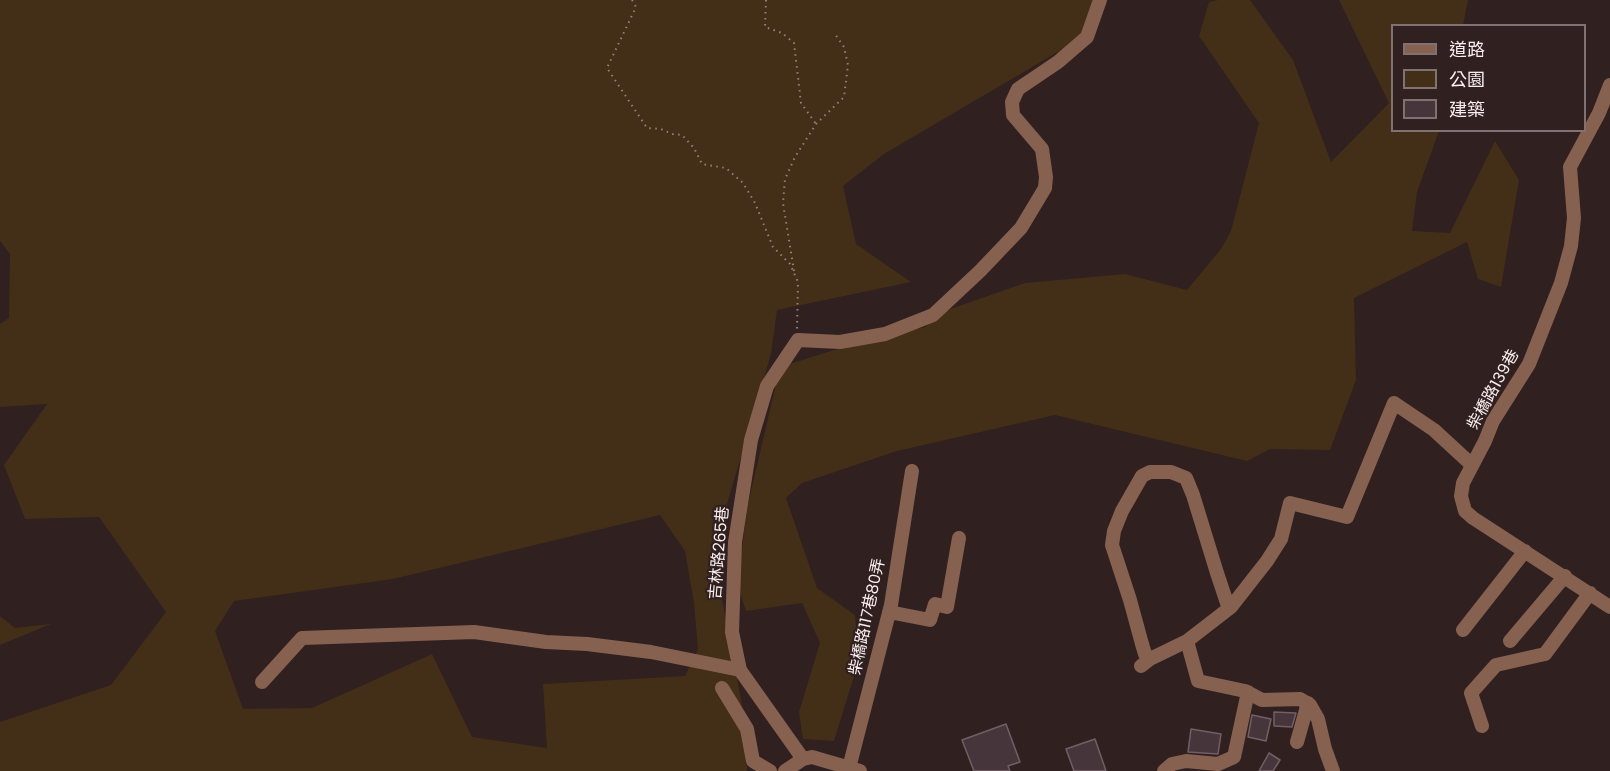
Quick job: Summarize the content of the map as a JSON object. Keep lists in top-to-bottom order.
{
  "streets": {
    "street": ["柴橋路139巷", "吉林路265巷", "柴橋路117巷80弄"]
  },
  "legend": ["道路", "公園", "建築"]
}
